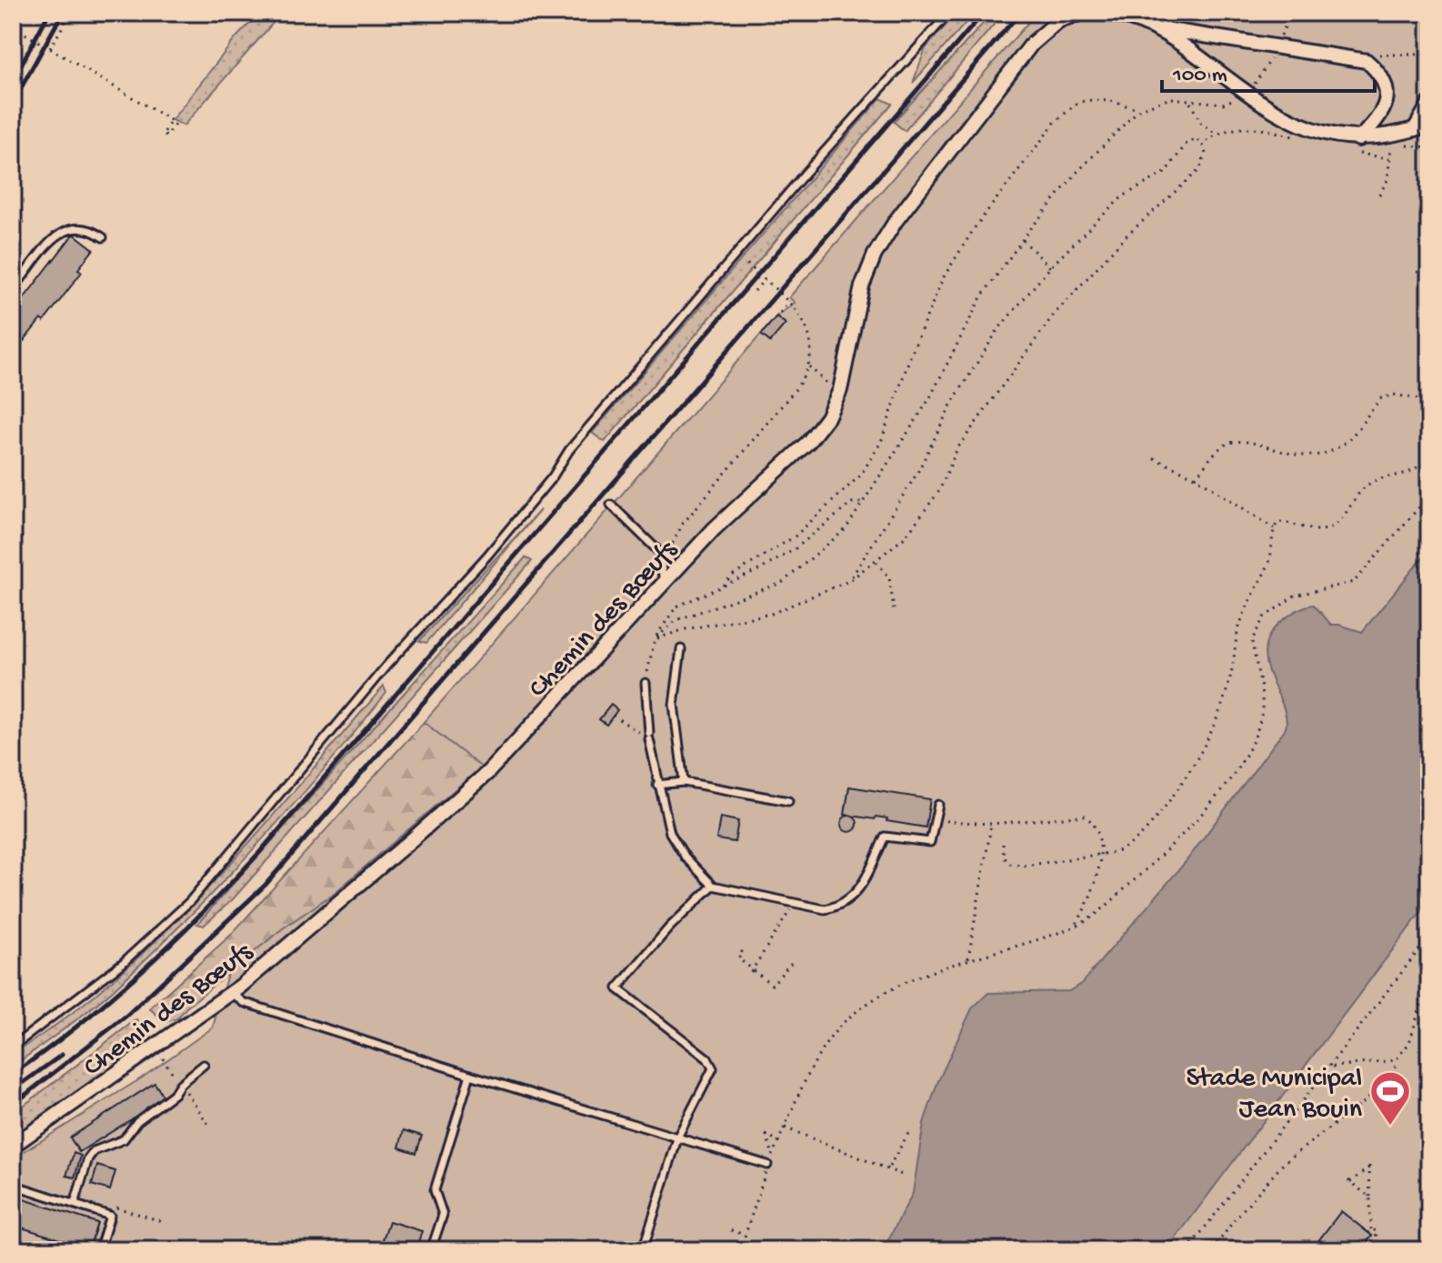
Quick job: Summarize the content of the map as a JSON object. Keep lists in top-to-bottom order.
{
  "streets": {
    "street": ["Chemin des Bœufs"]
  },
  "places": {
    "sports": ["Stade Municipal Jean Bouin"]
  },
  "scale_bar": "100 m"
}
